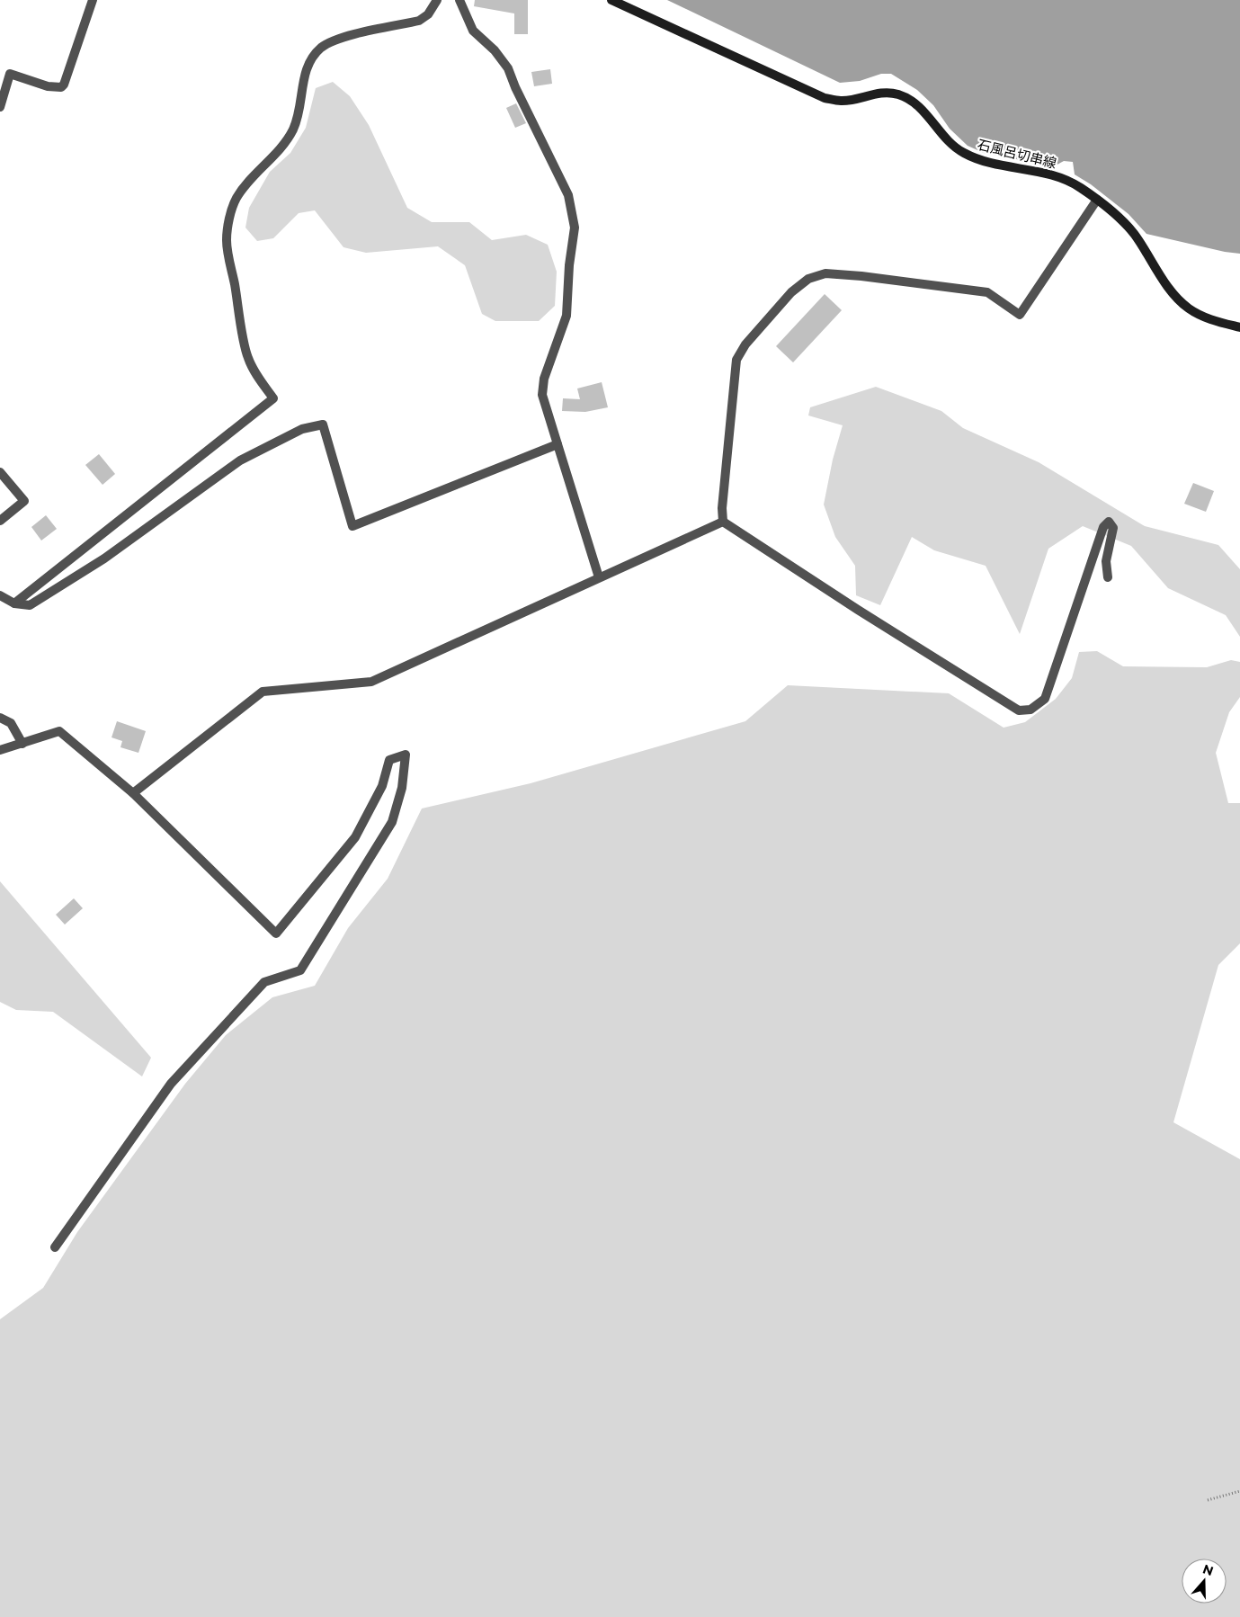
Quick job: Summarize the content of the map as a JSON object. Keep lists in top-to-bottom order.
{
  "streets": {
    "main road": ["石風呂切串線"]
  },
  "north": "top"
}
